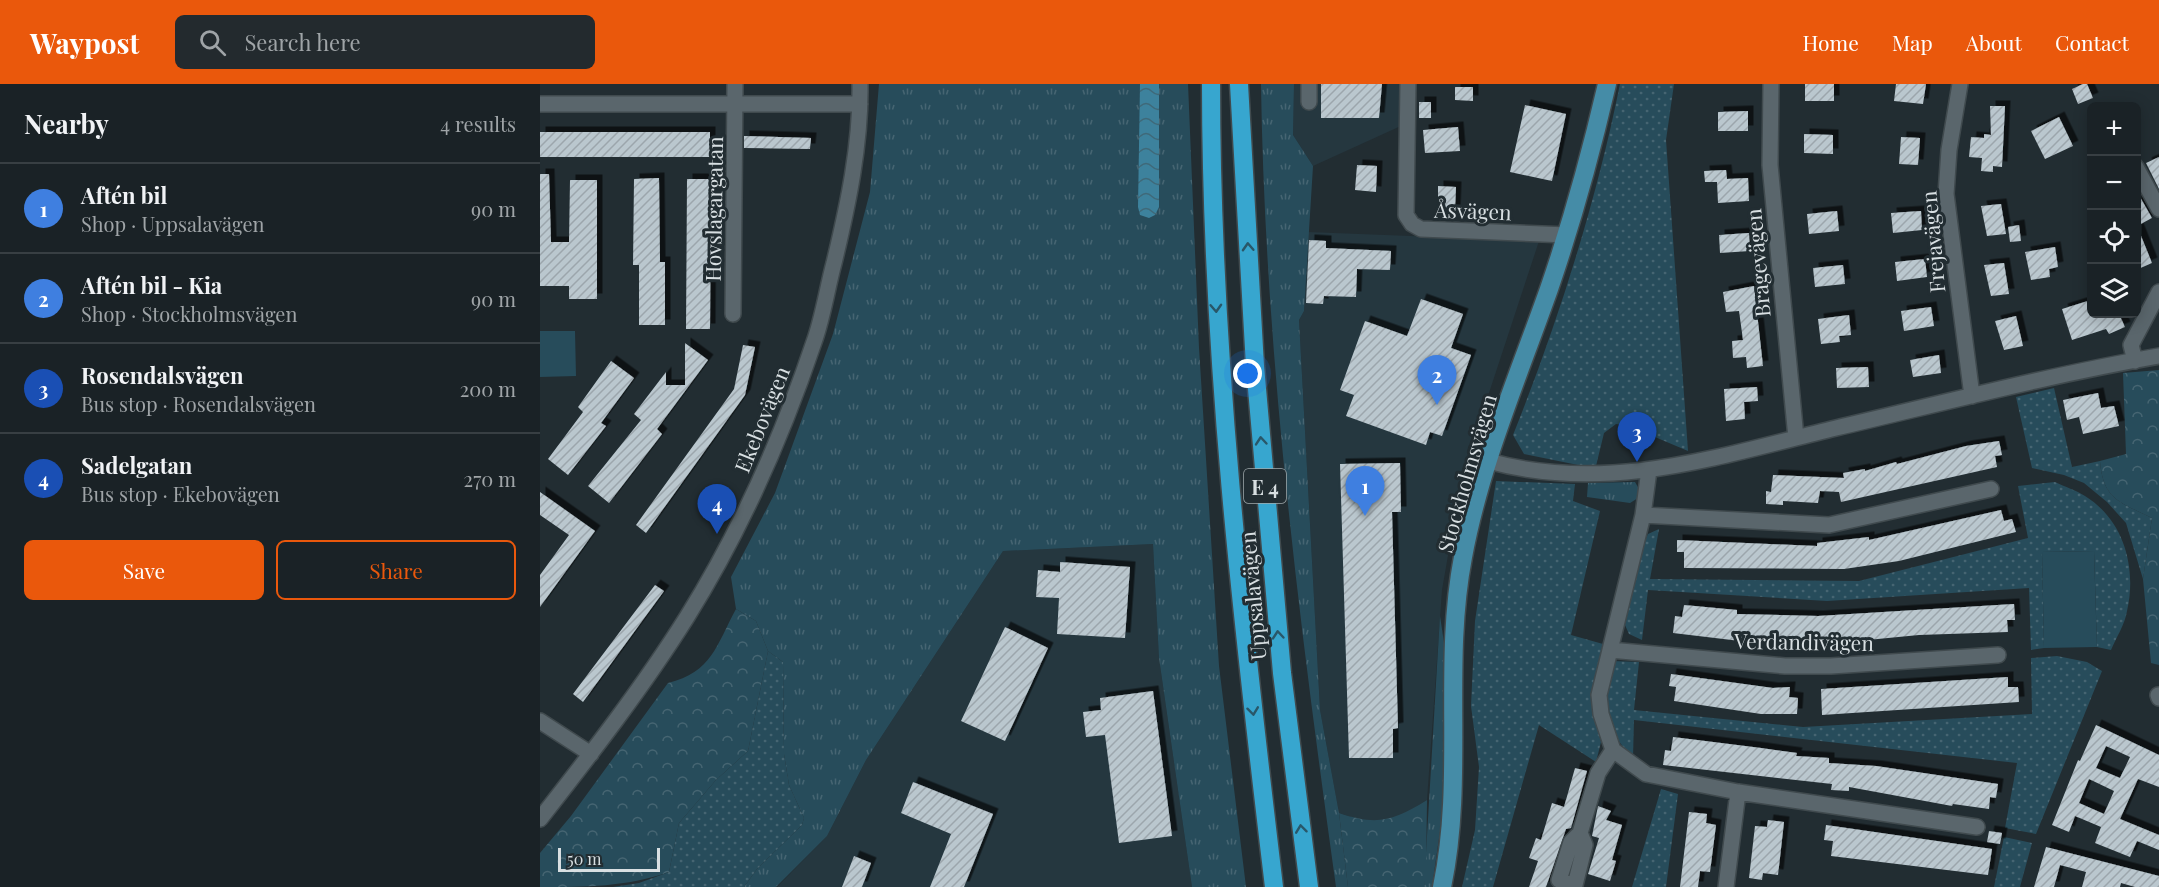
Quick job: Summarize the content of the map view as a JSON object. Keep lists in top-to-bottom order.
{
  "streets": {
    "highway": ["E 4", "Uppsalavägen"],
    "main road": ["Stockholmsvägen"],
    "street": [
      "Hovslagargatan",
      "Åsvägen",
      "Frejavägen",
      "Bragevägen",
      "Ekebovägen",
      "Verdandivägen"
    ]
  },
  "crossings": [
    ["Åsvägen", "Stockholmsvägen"]
  ],
  "scale_bar": "50 m",
  "page": {
    "header": "Waypost",
    "search": "Search here",
    "nav": [
      "Home",
      "Map",
      "About",
      "Contact"
    ],
    "heading": ["Nearby", "4 results"],
    "map_buttons": ["+", "−"],
    "list": [
      {
        "mark": "1",
        "name": "Aftén bil",
        "note": "Shop · Uppsalavägen",
        "value": "90 m"
      },
      {
        "mark": "2",
        "name": "Aftén bil - Kia",
        "note": "Shop · Stockholmsvägen",
        "value": "90 m"
      },
      {
        "mark": "3",
        "name": "Rosendalsvägen",
        "note": "Bus stop · Rosendalsvägen",
        "value": "200 m"
      },
      {
        "mark": "4",
        "name": "Sadelgatan",
        "note": "Bus stop · Ekebovägen",
        "value": "270 m"
      }
    ],
    "pins": [
      "2",
      "3",
      "1",
      "4"
    ],
    "buttons": ["Save", "Share"],
    "scale": "50 m"
  }
}
